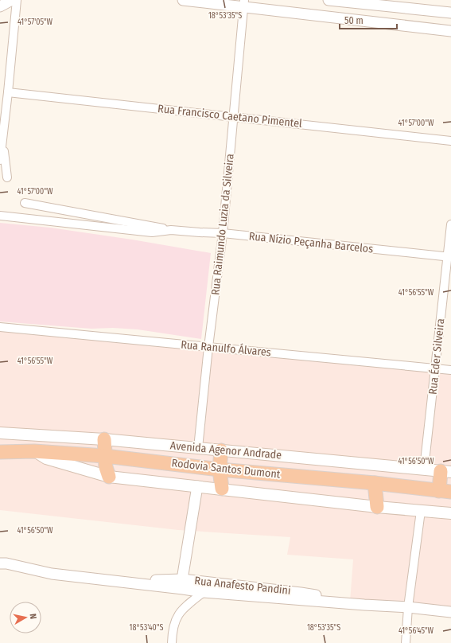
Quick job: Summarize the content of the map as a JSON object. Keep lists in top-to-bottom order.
{
  "streets": {
    "highway": ["Rodovia Santos Dumont"],
    "main road": ["Avenida Agenor Andrade"],
    "street": [
      "Rua Francisco Caetano Pimentel",
      "Rua Raimundo Luzia da Silveira",
      "Rua Nízio Peçanha Barcelos",
      "Rua Ranulfo Álvares",
      "Rua Éder Silveira",
      "Rua Anafesto Pandini"
    ]
  },
  "crossings": [
    ["Rua Francisco Caetano Pimentel", "Rua Raimundo Luzia da Silveira"],
    ["Rua Raimundo Luzia da Silveira", "Rua Nízio Peçanha Barcelos"],
    ["Rua Raimundo Luzia da Silveira", "Rua Ranulfo Álvares"],
    ["Rua Raimundo Luzia da Silveira", "Avenida Agenor Andrade"],
    ["Rua Nízio Peçanha Barcelos", "Rua Éder Silveira"],
    ["Rua Ranulfo Álvares", "Rua Éder Silveira"],
    ["Rua Éder Silveira", "Avenida Agenor Andrade"]
  ],
  "scale_bar": "50 m",
  "north": "right",
  "coordinates": [
    "18°53'35\"S",
    "41°57'05\"W",
    "41°57'00\"W",
    "41°56'55\"W",
    "41°56'50\"W",
    "18°53'40\"S",
    "41°56'45\"W"
  ]
}
